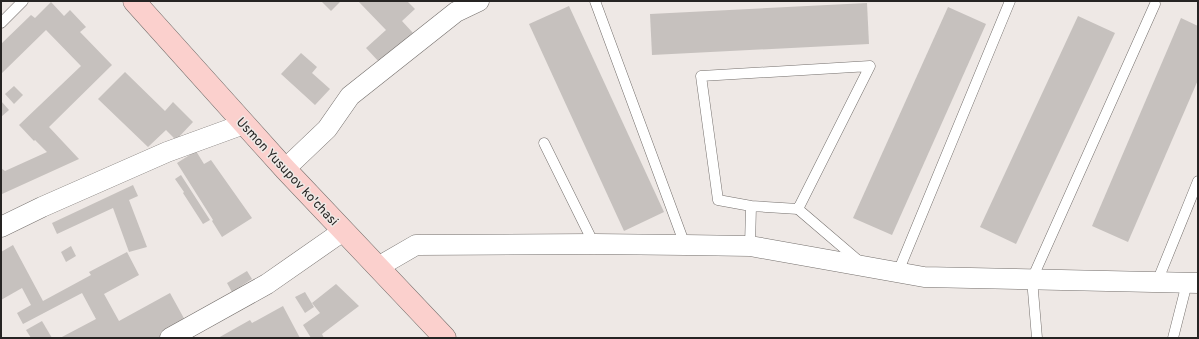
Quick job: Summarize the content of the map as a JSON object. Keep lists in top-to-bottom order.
{
  "streets": {
    "main road": ["Usmon Yusupov ko'chasi"]
  }
}
